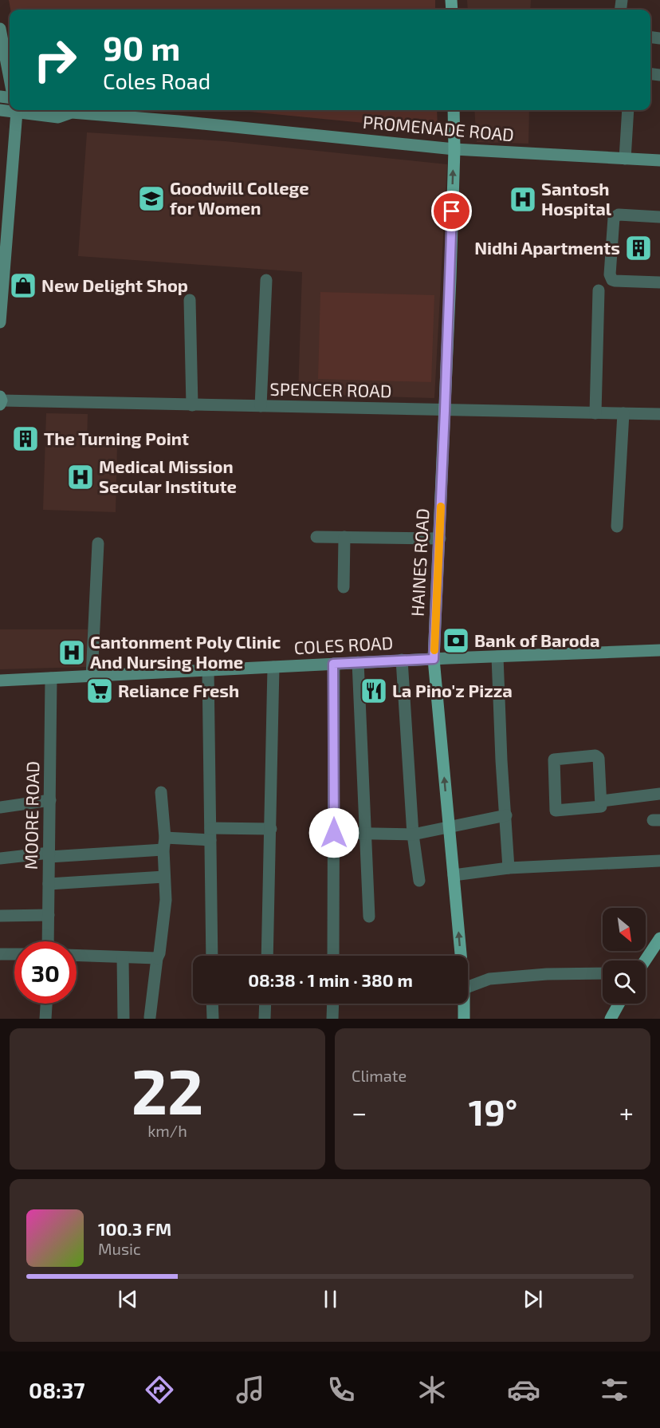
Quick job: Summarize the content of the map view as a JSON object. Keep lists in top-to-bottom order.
{
  "streets": {
    "main road": ["HAINES ROAD"],
    "street": [
      "PROMENADE ROAD",
      "SPENCER ROAD",
      "COLES ROAD",
      "MOORE ROAD"
    ]
  },
  "crossings": [
    ["PROMENADE ROAD", "HAINES ROAD"],
    ["SPENCER ROAD", "HAINES ROAD"],
    ["HAINES ROAD", "COLES ROAD"],
    ["COLES ROAD", "MOORE ROAD"]
  ],
  "one_way": ["HAINES ROAD"],
  "places": {
    "school or university": ["Goodwill College for Women"],
    "hospital": ["Santosh Hospital", "Medical Mission Secular Institute", "Cantonment Poly Clinic And Nursing Home"],
    "building": ["Nidhi Apartments", "The Turning Point"],
    "shop": ["New Delight Shop"],
    "bank": ["Bank of Baroda"],
    "supermarket": ["Reliance Fresh"],
    "restaurant": ["La Pino'z Pizza"]
  },
  "north": "bottom right",
  "page": {
    "turn": ["90 m", "Coles Road"],
    "limit": "30",
    "trip": "08:38 · 1 min · 380 m",
    "tile": [
      ["22", "km/h"],
      "Climate"
    ],
    "heat": ["−", "19°", "+"],
    "song": ["100.3 FM", "Music"],
    "tabs": "08:37"
  }
}
